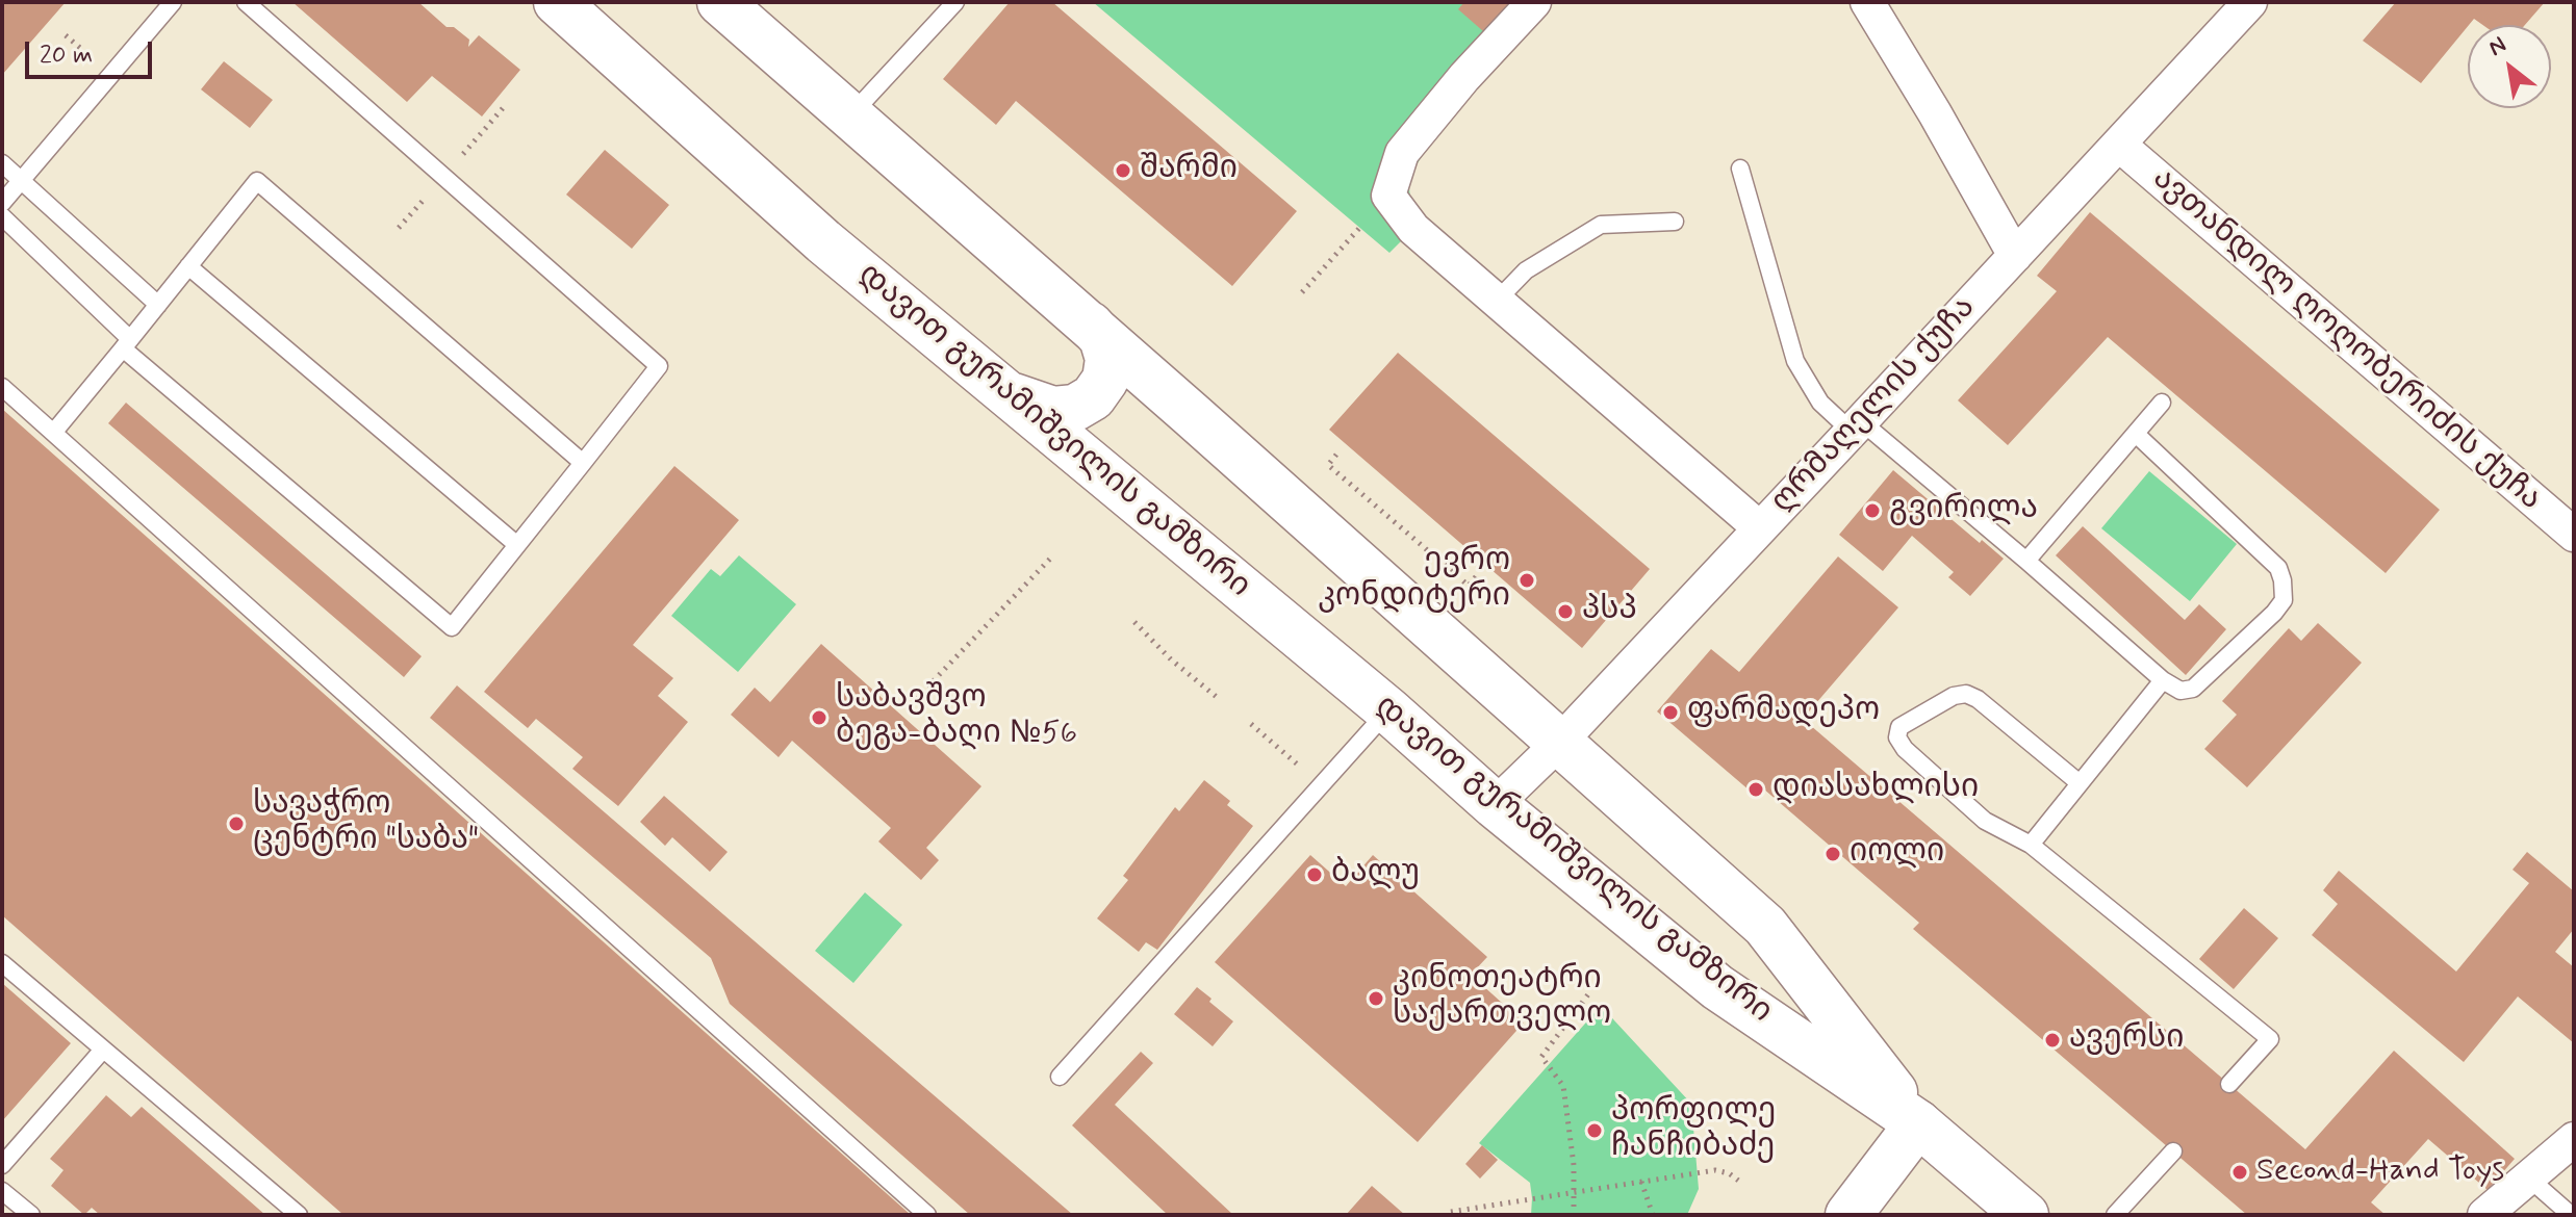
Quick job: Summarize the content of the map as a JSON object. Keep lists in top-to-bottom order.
{
  "streets": {
    "main road": ["დავით გურამიშვილის გამზირი"],
    "street": ["ავთანდილ ღოღობერიძის ქუჩა", "ღრმაღელის ქუჩა"]
  },
  "crossings": [
    ["ავთანდილ ღოღობერიძის ქუჩა", "ღრმაღელის ქუჩა"],
    ["ღრმაღელის ქუჩა", "დავით გურამიშვილის გამზირი"]
  ],
  "places": [
    "შარმი",
    "გვირილა",
    "ევრო კონდიტერი",
    "პსპ",
    "ფარმადეპო",
    "საბავშვო ბეგა-ბაღი №56",
    "დიასახლისი",
    "სავაჭრო ცენტრი \"საბა\"",
    "იოლი",
    "ბალუ",
    "კინოთეატრი საქართველო",
    "ავერსი",
    "პორფილე ჩანჩიბაძე",
    "Second-Hand Toys"
  ],
  "scale_bar": "20 m",
  "north": "top left"
}
